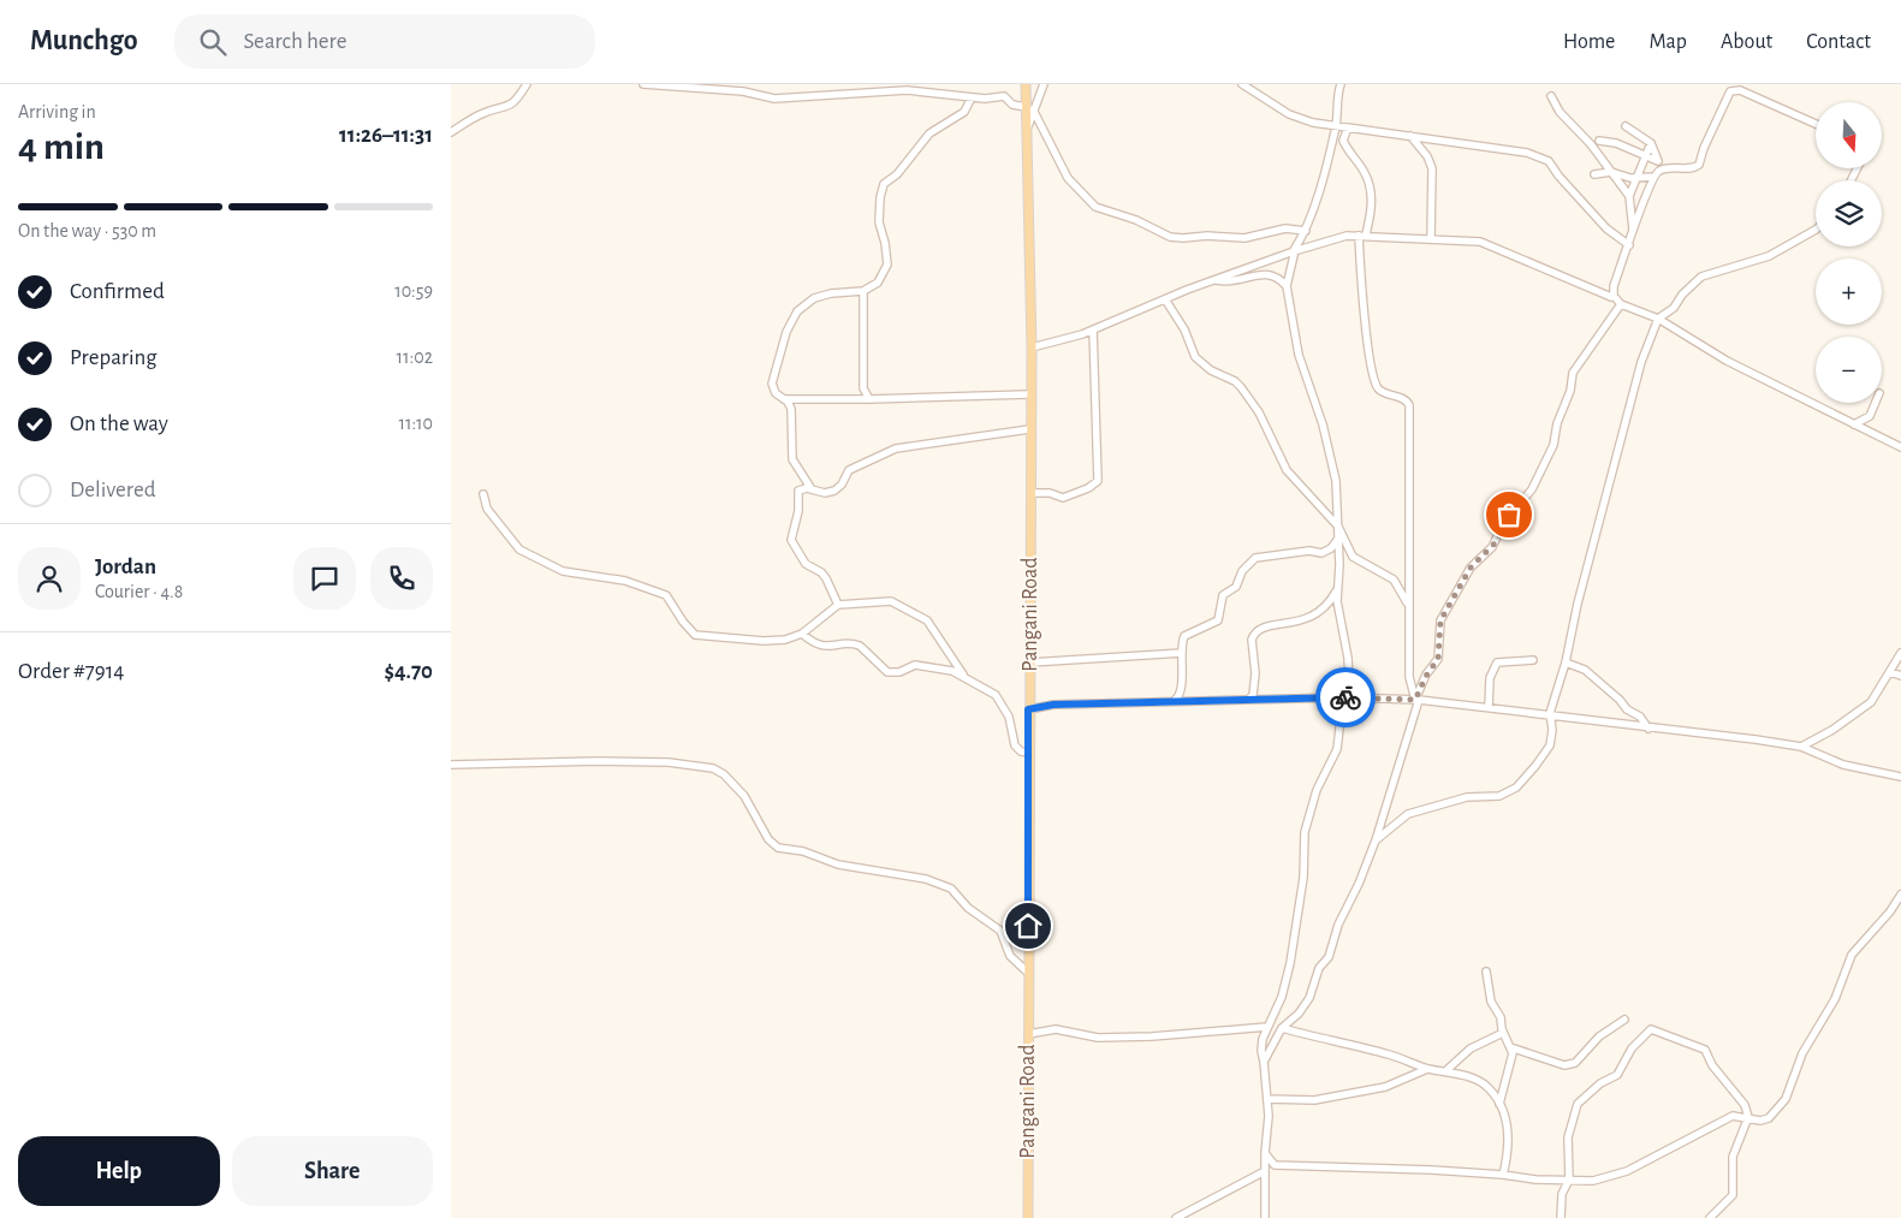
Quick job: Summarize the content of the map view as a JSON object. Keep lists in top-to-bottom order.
{
  "streets": {
    "main road": ["Pangani Road"]
  },
  "north": "bottom",
  "page": {
    "header": "Munchgo",
    "search": "Search here",
    "nav": [
      "Home",
      "Map",
      "About",
      "Contact"
    ],
    "heading": ["4 min", "Arriving in", "11:26–11:31"],
    "panel": [
      "Jordan",
      "Courier · 4.8",
      "Order #7914",
      "$4.70"
    ],
    "map_buttons": ["+", "−"],
    "bar": "On the way · 530 m",
    "list": [
      ["Confirmed", "10:59"],
      ["Preparing", "11:02"],
      ["On the way", "11:10"],
      "Delivered"
    ],
    "buttons": ["Help", "Share"]
  }
}
